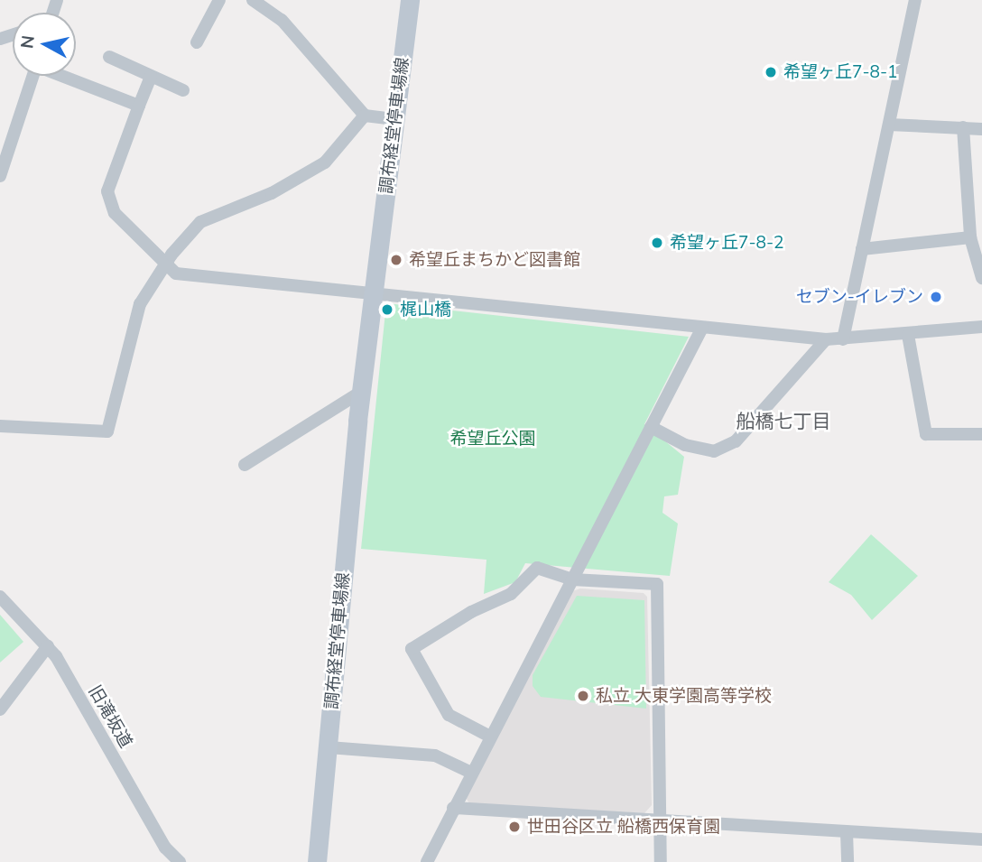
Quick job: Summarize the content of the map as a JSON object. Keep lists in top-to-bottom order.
{
  "streets": {
    "main road": ["調布経堂停車場線"],
    "street": ["旧滝坂道"]
  },
  "districts": ["船橋七丁目"],
  "parks": ["希望丘公園"],
  "places": [
    "希望ヶ丘7-8-1",
    "希望ヶ丘7-8-2",
    "希望丘まちかど図書館",
    "セブン-イレブン",
    "梶山橋",
    "私立 大東学園高等学校",
    "世田谷区立 船橋西保育園"
  ],
  "north": "left"
}
